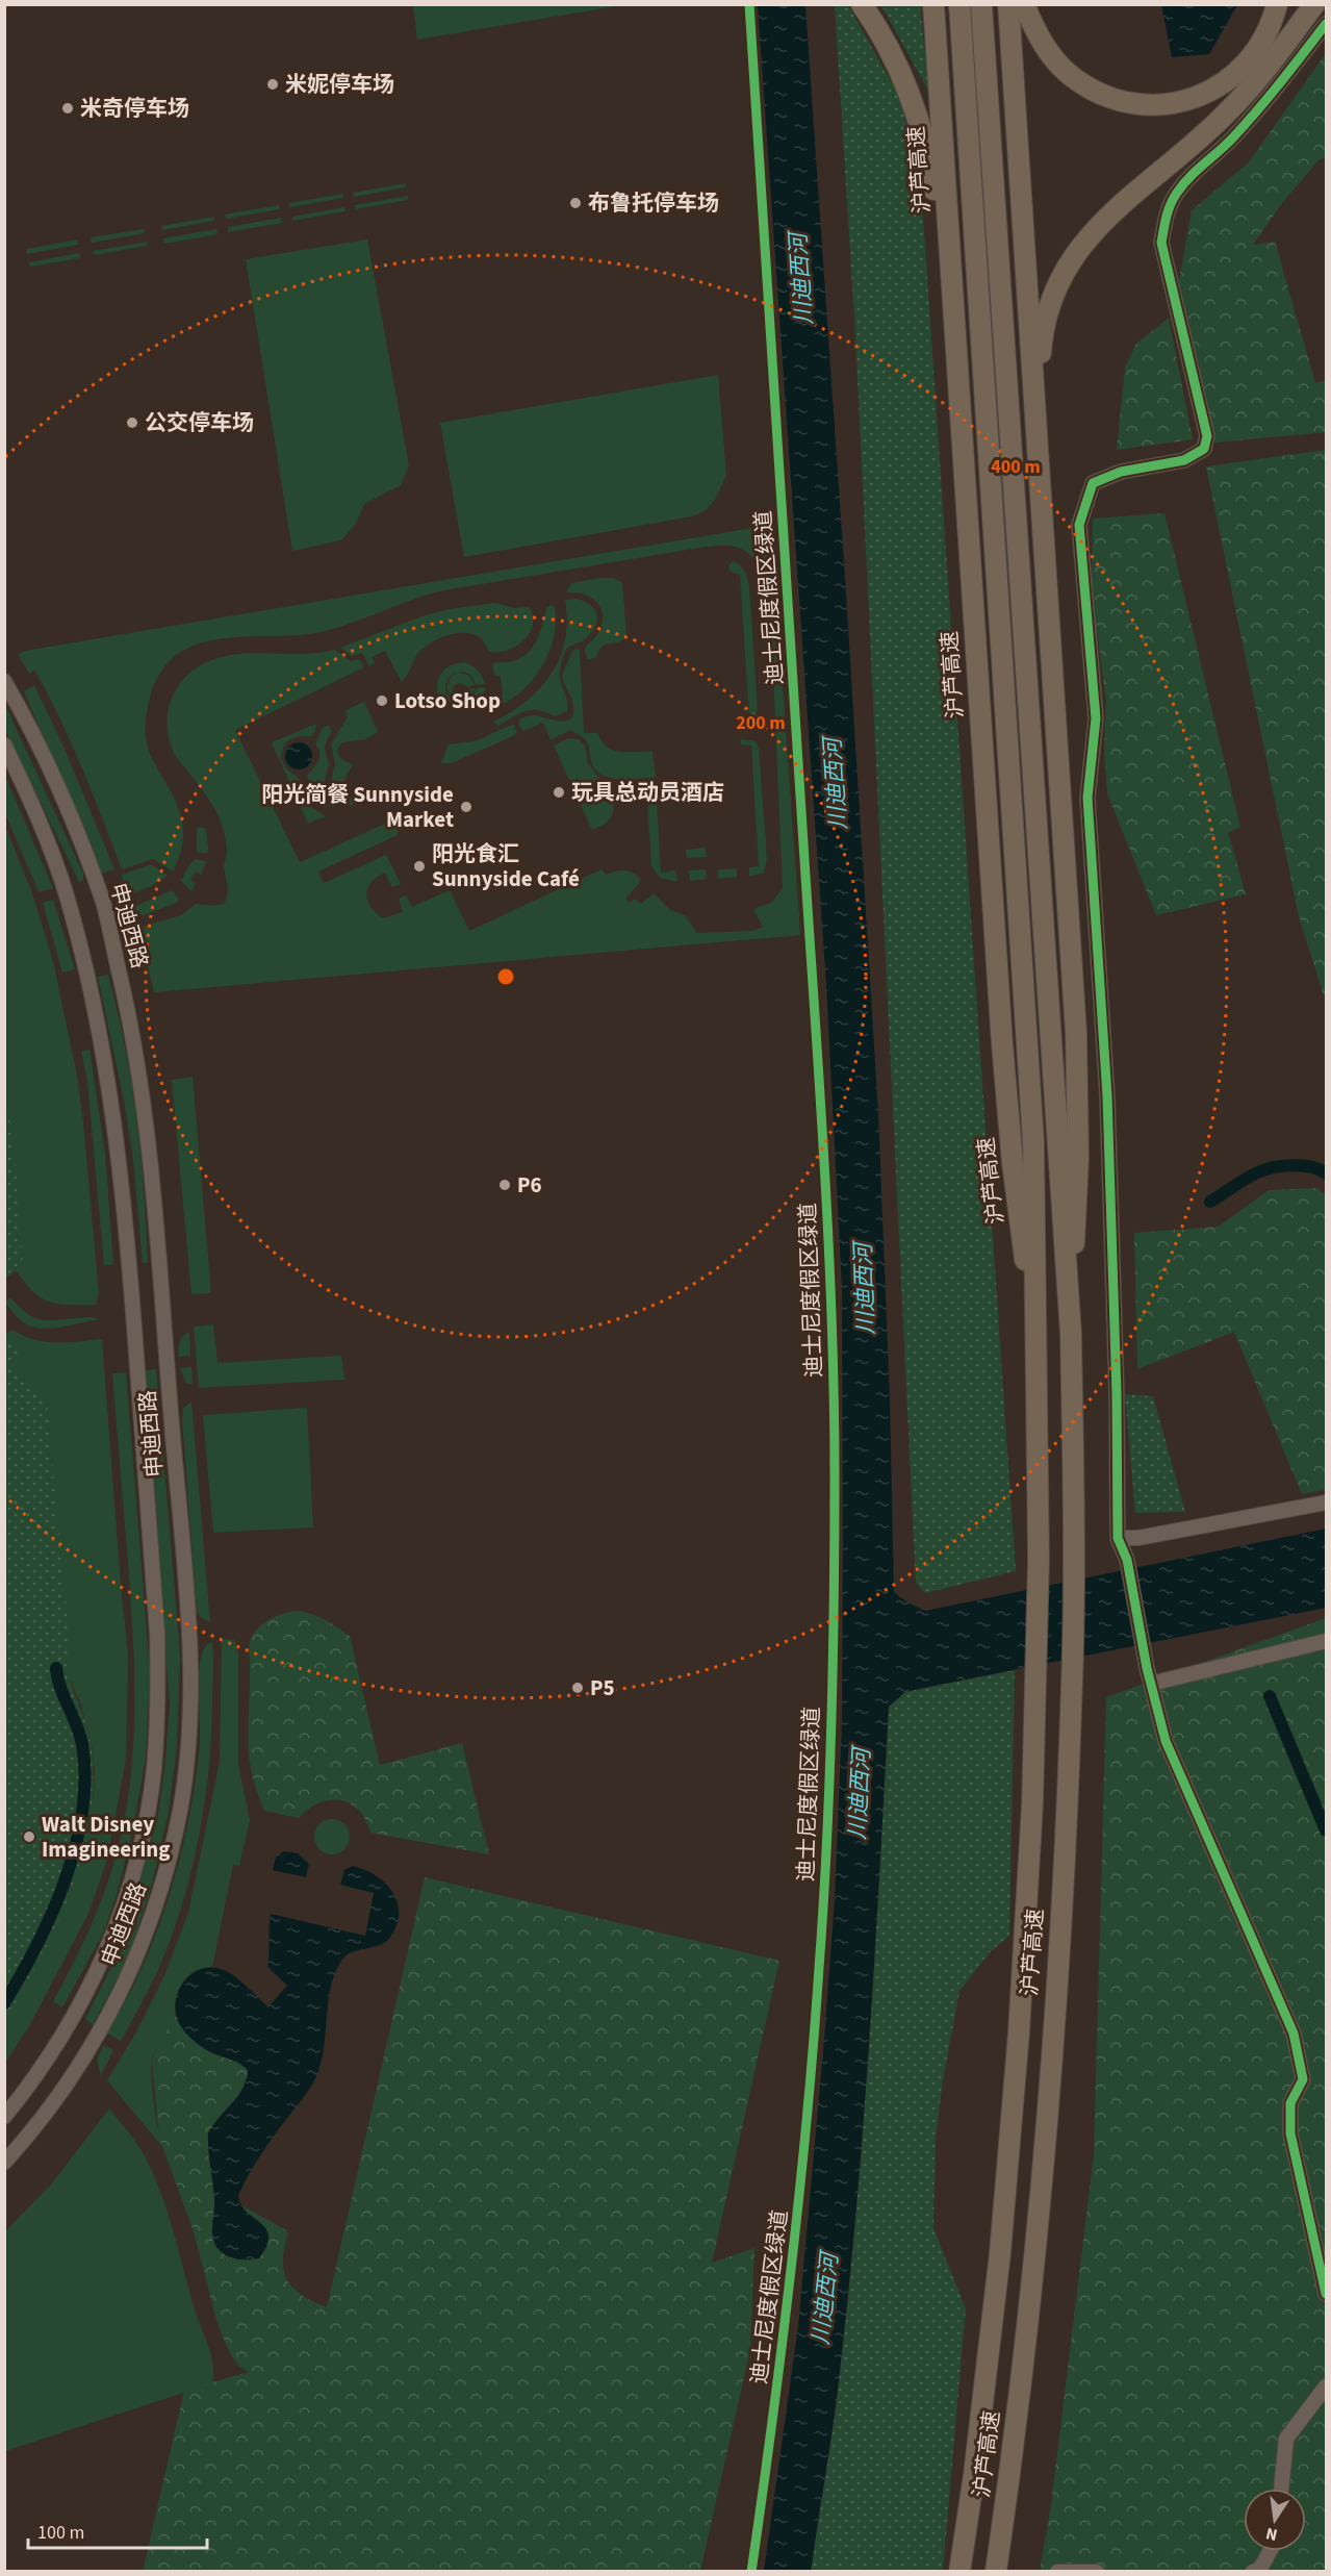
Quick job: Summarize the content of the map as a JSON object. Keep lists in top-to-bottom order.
{
  "streets": {
    "highway": ["沪芦高速"],
    "street": ["申迪西路"],
    "cycle path": ["迪士尼度假区绿道"]
  },
  "water": ["川迪西河"],
  "places": [
    "米妮停车场",
    "米奇停车场",
    "布鲁托停车场",
    "公交停车场",
    "Lotso Shop",
    "玩具总动员酒店",
    "阳光简餐 Sunnyside Market",
    "阳光食汇 Sunnyside Café",
    "P6",
    "P5",
    "Walt Disney Imagineering"
  ],
  "scale_bar": "100 m",
  "north": "bottom",
  "rings": ["400 m", "200 m"]
}
